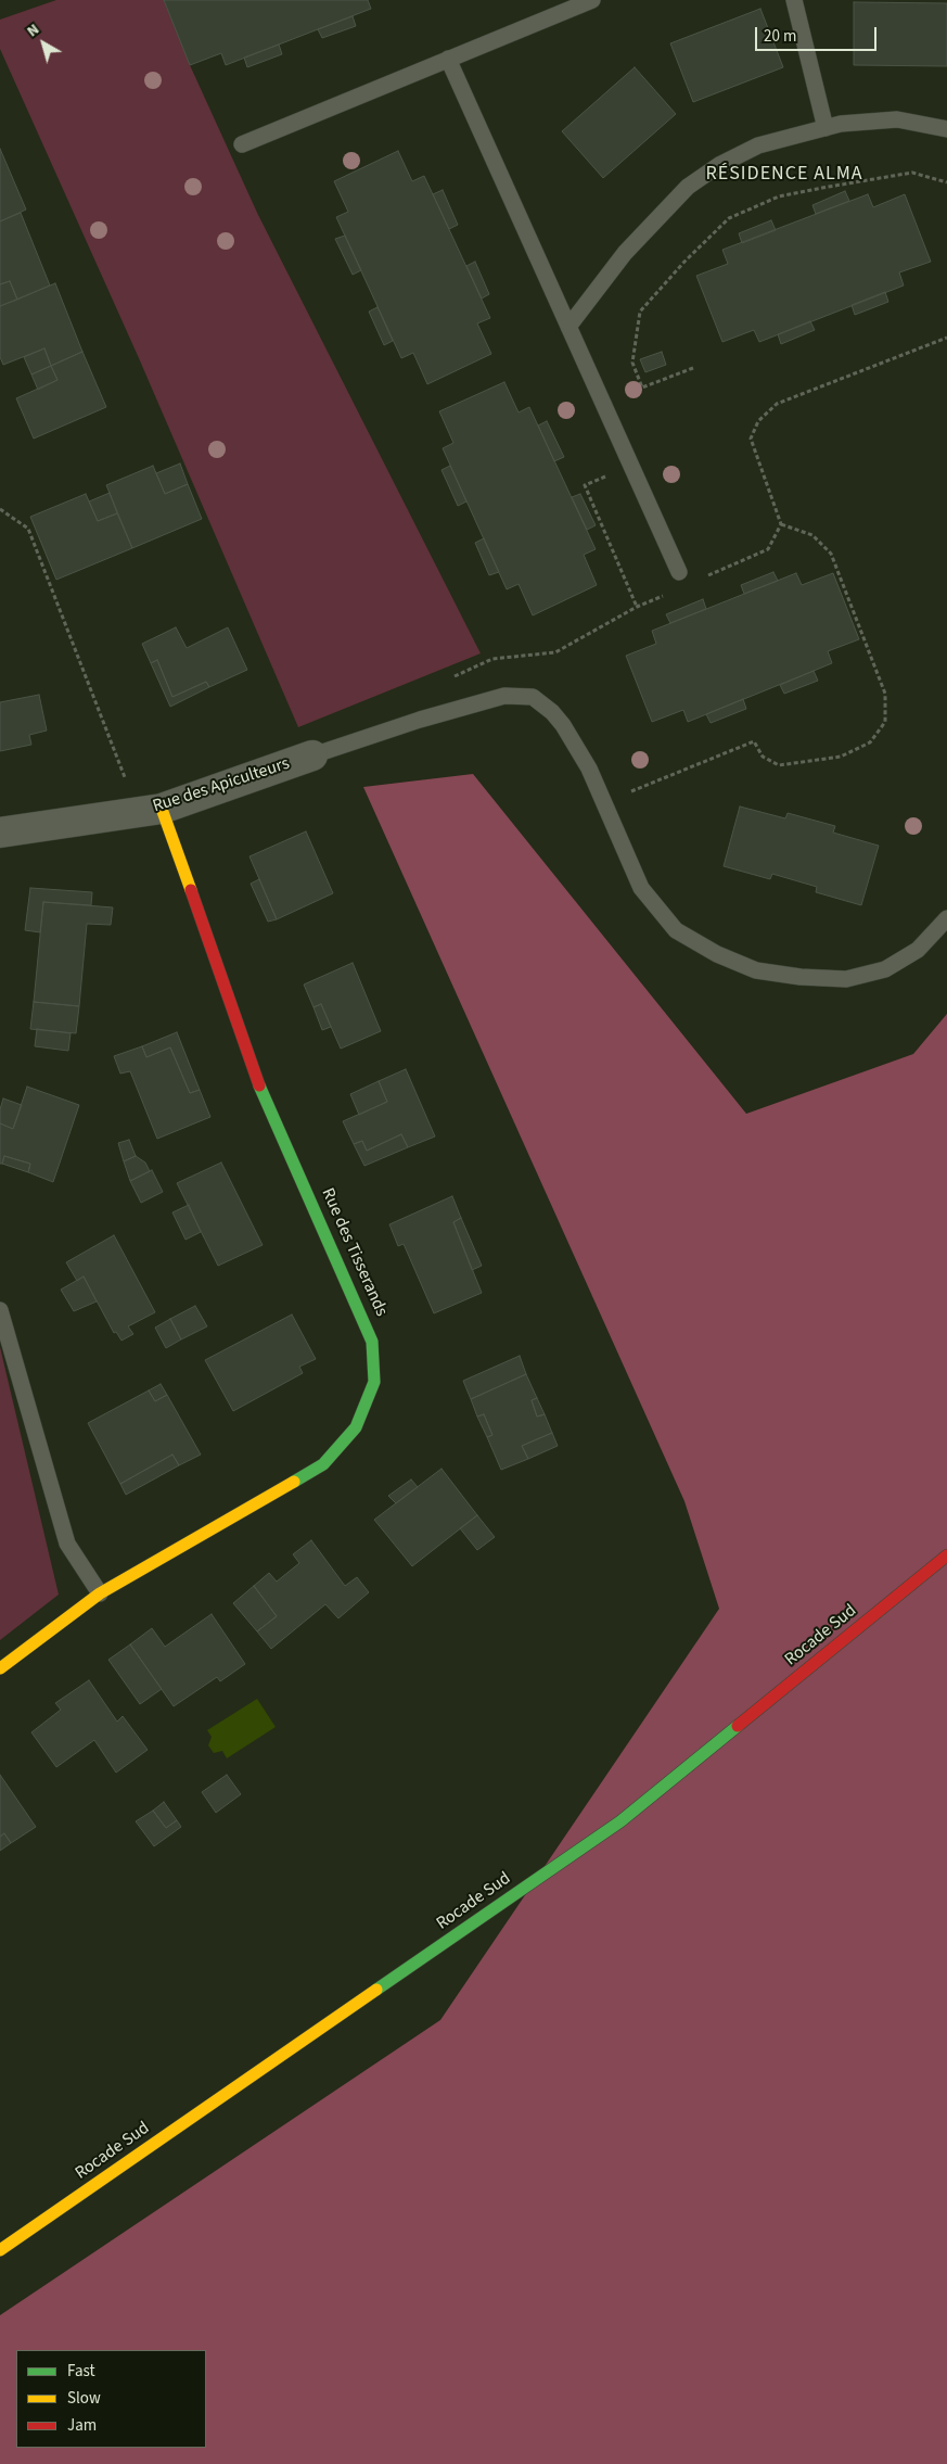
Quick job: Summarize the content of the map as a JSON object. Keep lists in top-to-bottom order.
{
  "streets": {
    "main road": ["Rue des Tisserands", "Rocade Sud"],
    "street": ["Rue des Apiculteurs"]
  },
  "crossings": [
    ["Rue des Apiculteurs", "Rue des Tisserands"]
  ],
  "districts": ["RÉSIDENCE ALMA"],
  "legend": ["Fast", "Slow", "Jam"],
  "scale_bar": "20 m",
  "north": "top left"
}
